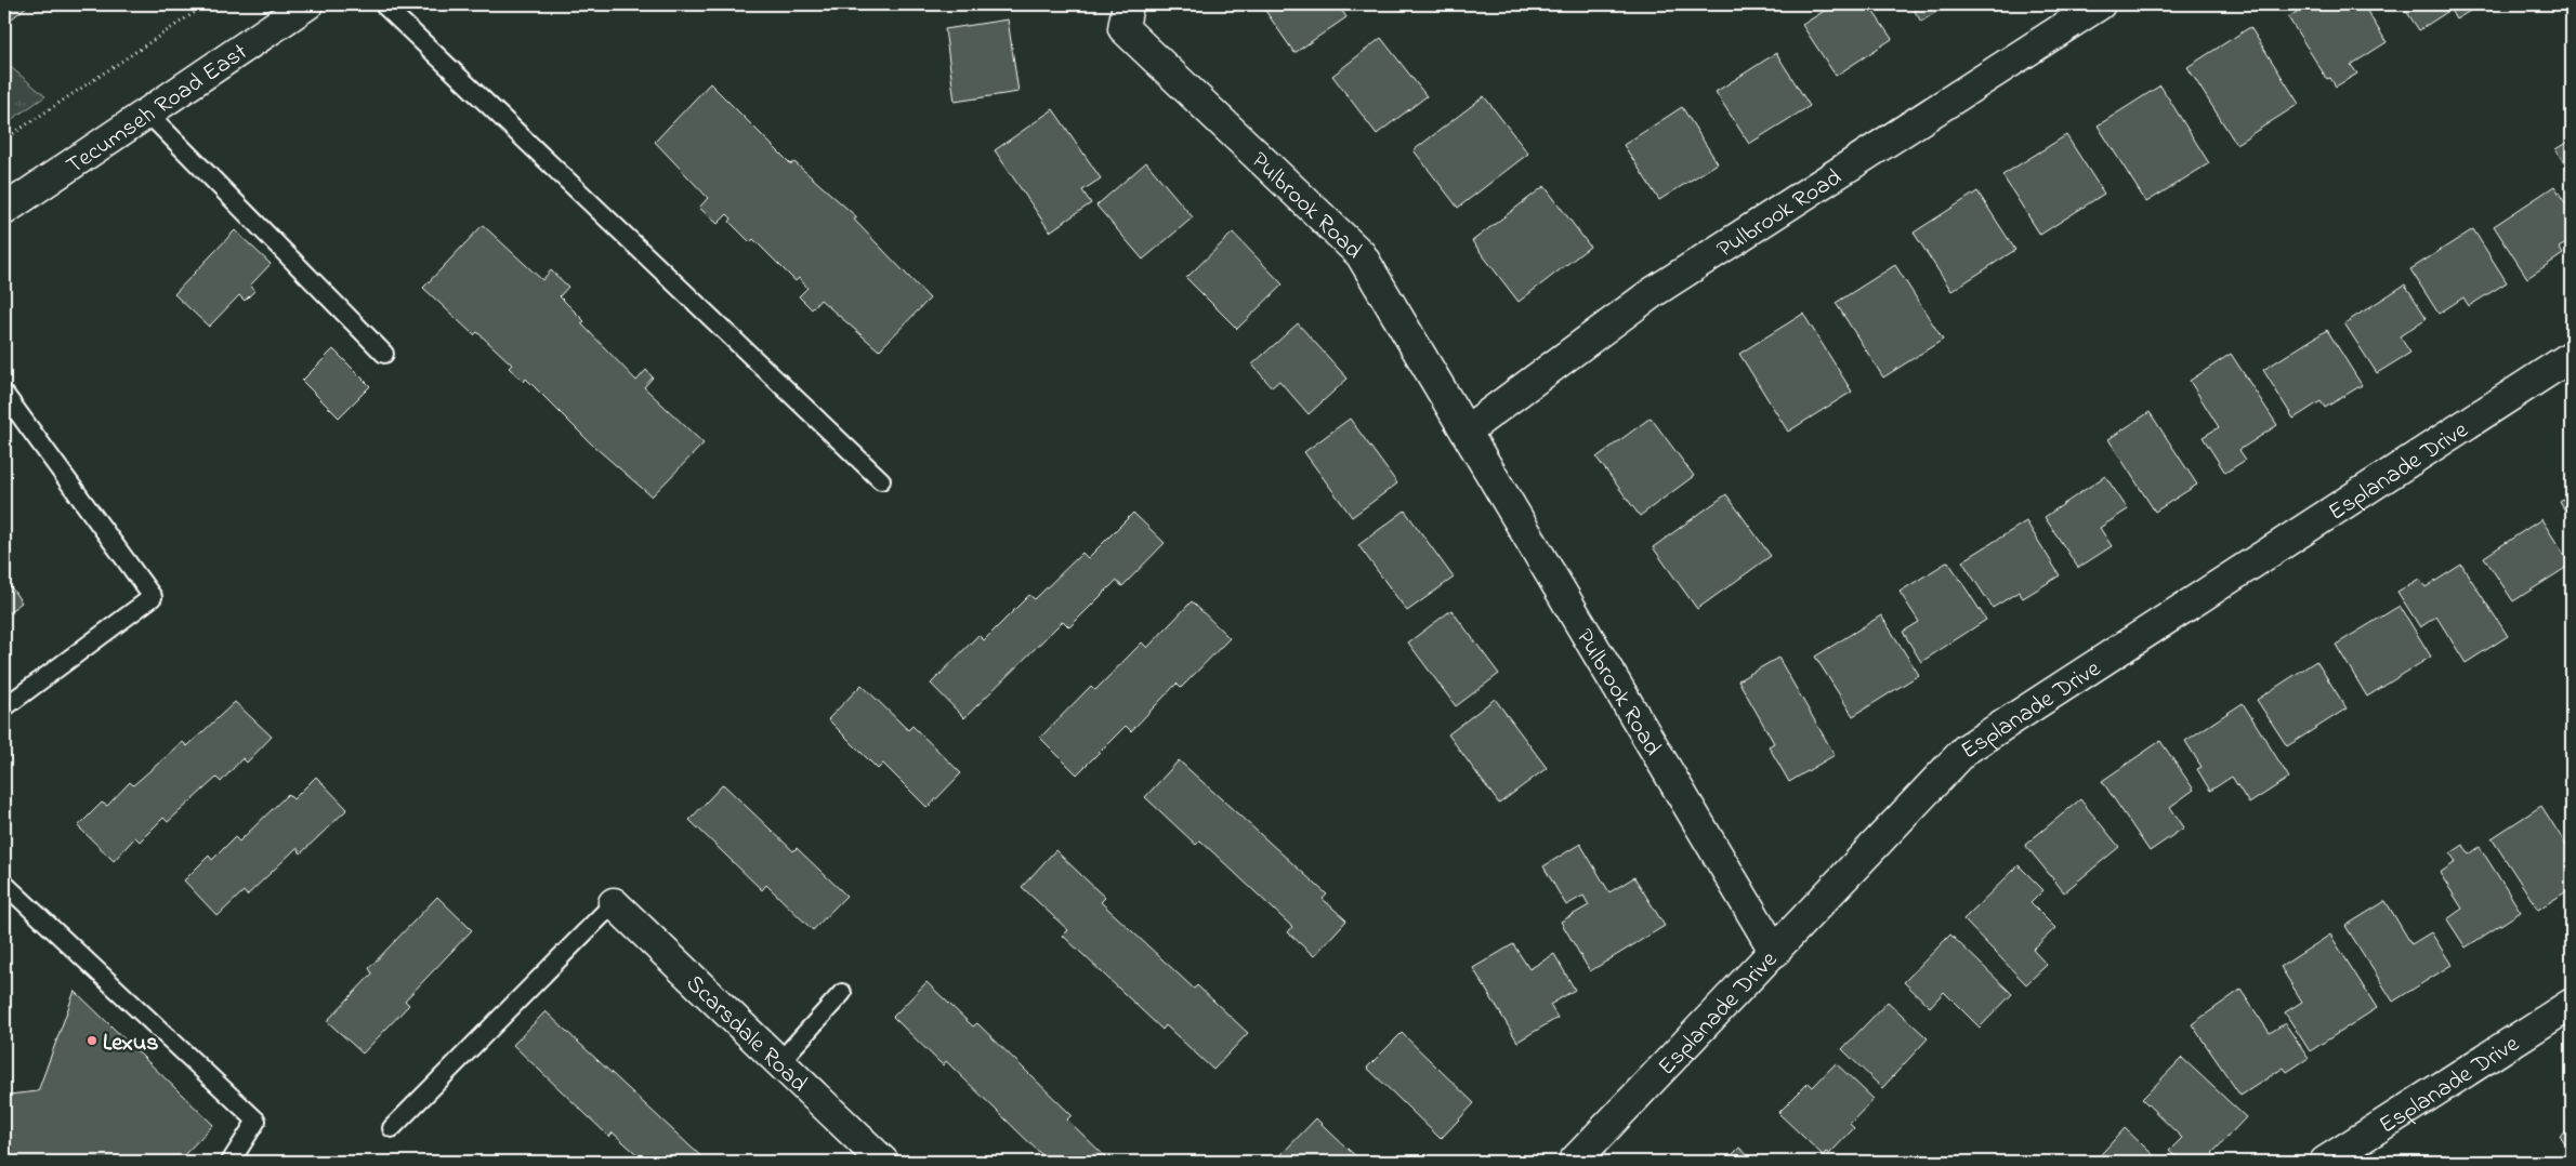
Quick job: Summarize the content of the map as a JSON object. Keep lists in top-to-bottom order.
{
  "streets": {
    "street": [
      "Tecumseh Road East",
      "Pulbrook Road",
      "Esplanade Drive",
      "Scarsdale Road"
    ]
  },
  "crossings": [
    ["Pulbrook Road", "Esplanade Drive"]
  ],
  "places": ["Lexus"]
}
